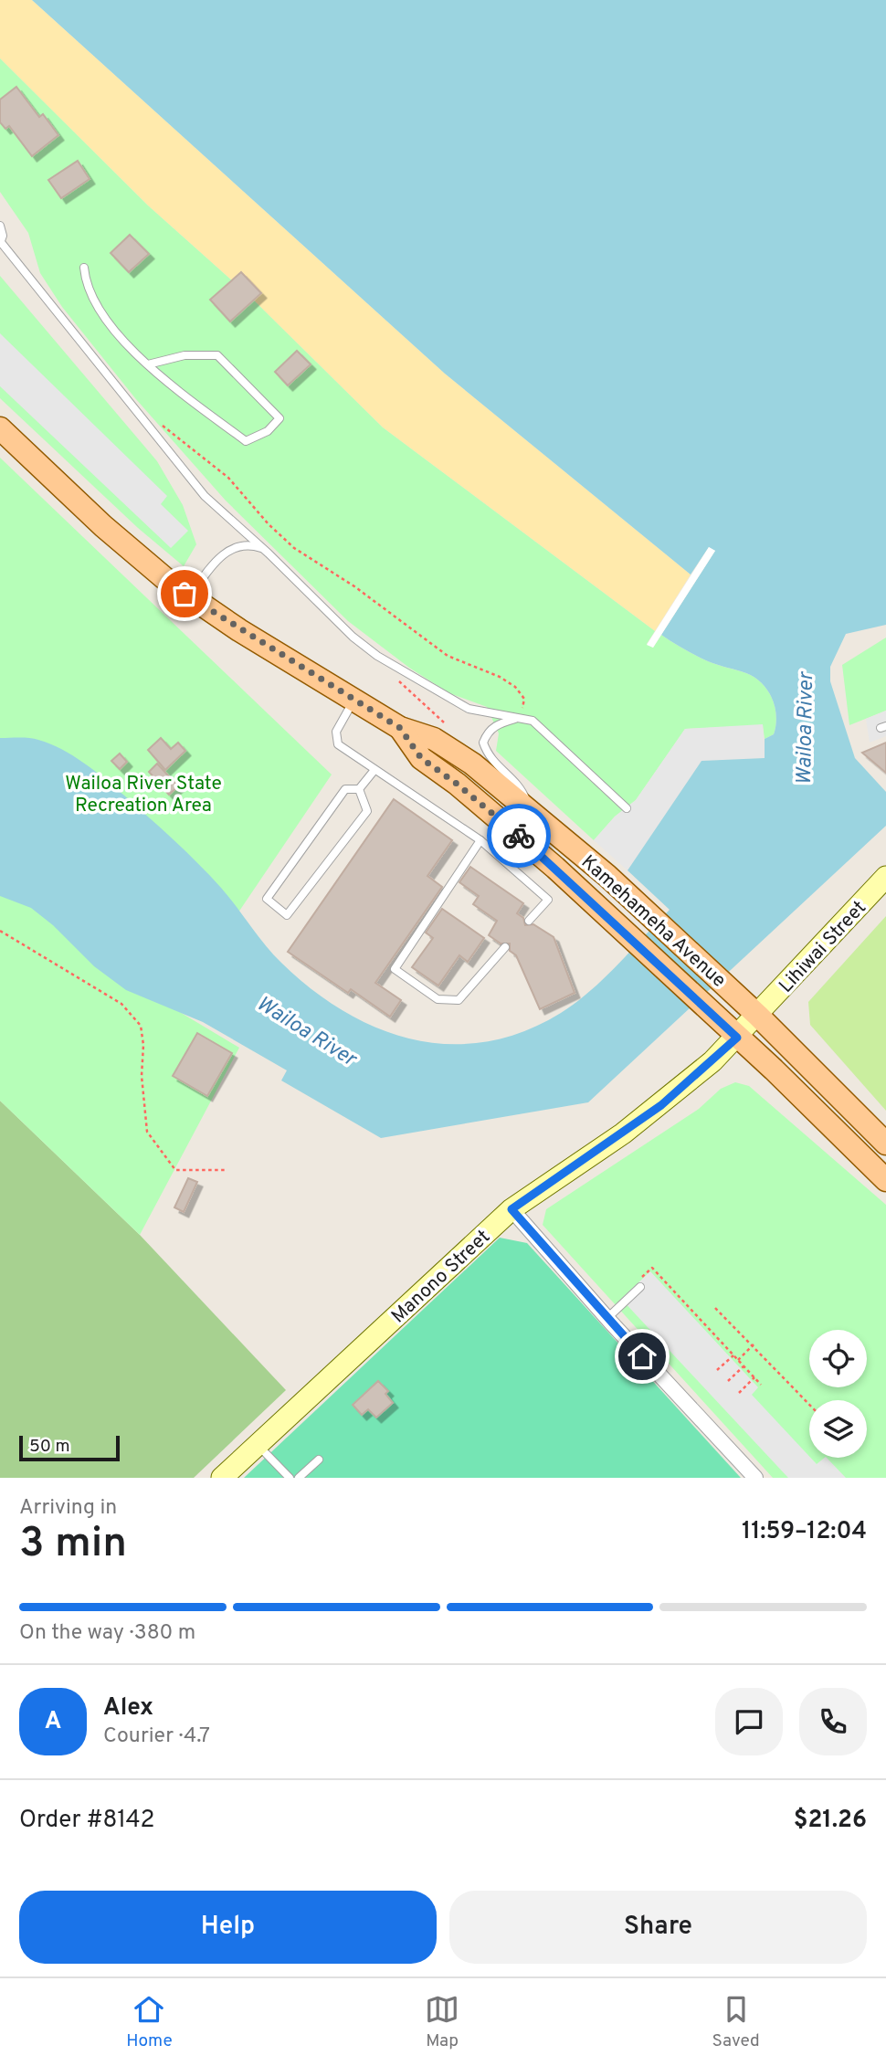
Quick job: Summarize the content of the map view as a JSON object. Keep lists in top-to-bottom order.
{
  "streets": {
    "main road": ["Kamehameha Avenue"],
    "street": ["Lihiwai Street", "Manono Street"]
  },
  "crossings": [
    ["Kamehameha Avenue", "Lihiwai Street"],
    ["Kamehameha Avenue", "Manono Street"],
    ["Lihiwai Street", "Manono Street"]
  ],
  "water": ["Wailoa River"],
  "parks": ["Wailoa River State Recreation Area"],
  "scale_bar": "50 m",
  "page": {
    "scale": "50 m",
    "heading": ["3 min", "Arriving in", "11:59–12:04"],
    "panel": [
      "Alex",
      "Courier · 4.7",
      "Order #8142",
      "$21.26"
    ],
    "bar": "On the way · 380 m",
    "round": "A",
    "buttons": ["Help", "Share"],
    "tabs": ["Home", "Map", "Saved"]
  }
}
